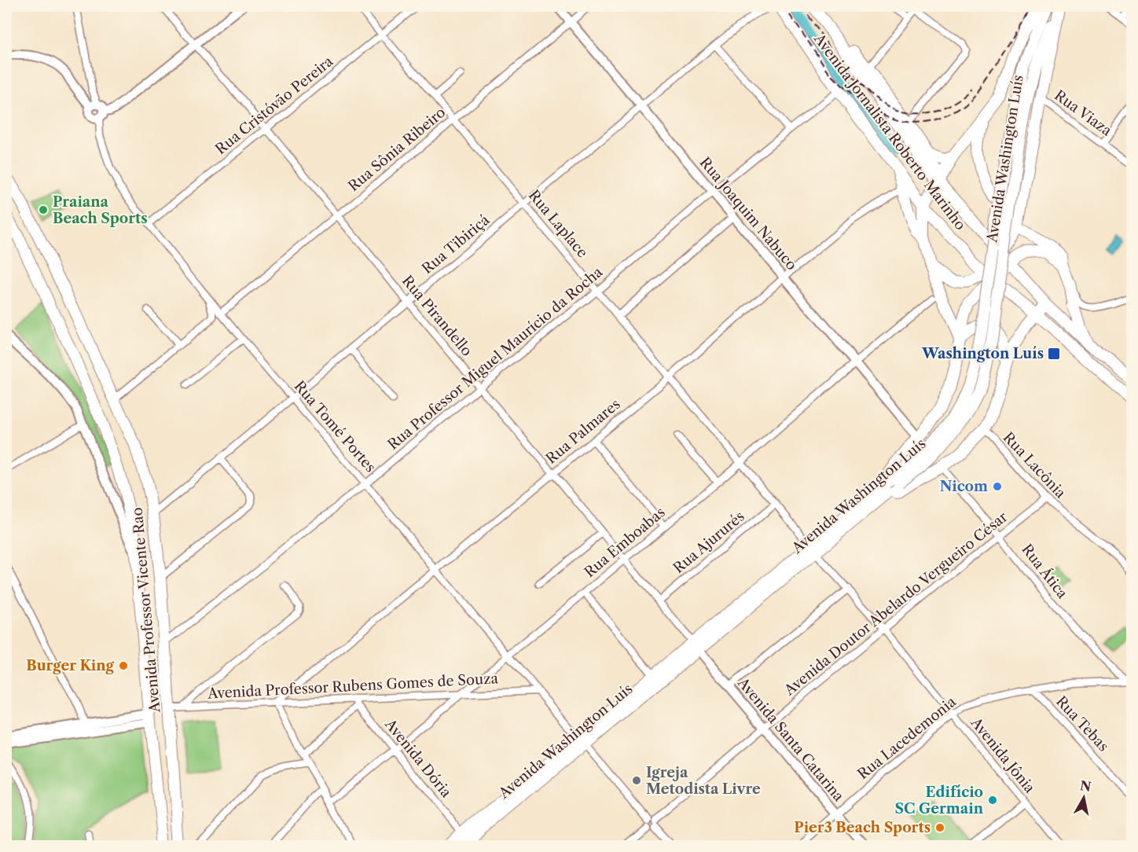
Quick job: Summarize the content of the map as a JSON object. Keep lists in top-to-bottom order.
{
  "streets": {
    "main road": ["Avenida Jornalista Roberto Marinho", "Avenida Washington Luís", "Avenida Professor Vicente Rao"],
    "street": [
      "Rua Cristóvão Pereira",
      "Rua Viaza",
      "Rua Sônia Ribeiro",
      "Rua Joaquim Nabuco",
      "Rua Laplace",
      "Rua Tibiriçá",
      "Rua Pirandello",
      "Rua Professor Miguel Maurício da Rocha",
      "Rua Tomé Portes",
      "Rua Palmares",
      "Rua Lacônia",
      "Rua Emboabas",
      "Rua Ajururés",
      "Rua Ática",
      "Avenida Doutor Abelardo Vergueiro César",
      "Avenida Professor Rubens Gomes de Souza",
      "Rua Tebas",
      "Rua Lacedemonia",
      "Avenida Santa Catarina",
      "Avenida Jônia",
      "Avenida Dória"
    ]
  },
  "crossings": [
    ["Rua Cristóvão Pereira", "Rua Laplace"],
    ["Rua Cristóvão Pereira", "Rua Pirandello"],
    ["Rua Cristóvão Pereira", "Rua Tomé Portes"],
    ["Avenida Jornalista Roberto Marinho", "Rua Professor Miguel Maurício da Rocha"],
    ["Avenida Jornalista Roberto Marinho", "Rua Palmares"],
    ["Rua Sônia Ribeiro", "Rua Joaquim Nabuco"],
    ["Rua Sônia Ribeiro", "Rua Laplace"],
    ["Rua Sônia Ribeiro", "Rua Pirandello"],
    ["Rua Sônia Ribeiro", "Rua Tomé Portes"],
    ["Avenida Washington Luís", "Rua Laplace"],
    ["Avenida Washington Luís", "Rua Pirandello"],
    ["Avenida Washington Luís", "Rua Tomé Portes"],
    ["Avenida Washington Luís", "Avenida Santa Catarina"],
    ["Avenida Washington Luís", "Avenida Jônia"],
    ["Avenida Washington Luís", "Avenida Dória"],
    ["Rua Joaquim Nabuco", "Rua Tibiriçá"],
    ["Rua Joaquim Nabuco", "Rua Professor Miguel Maurício da Rocha"],
    ["Rua Joaquim Nabuco", "Rua Palmares"],
    ["Rua Joaquim Nabuco", "Rua Emboabas"],
    ["Rua Laplace", "Rua Tibiriçá"],
    ["Rua Laplace", "Rua Professor Miguel Maurício da Rocha"],
    ["Rua Laplace", "Rua Palmares"],
    ["Rua Laplace", "Rua Emboabas"],
    ["Rua Laplace", "Rua Ajururés"],
    ["Rua Laplace", "Avenida Jônia"],
    ["Rua Tibiriçá", "Rua Pirandello"],
    ["Rua Tibiriçá", "Rua Tomé Portes"],
    ["Rua Tibiriçá", "Avenida Professor Vicente Rao"],
    ["Rua Pirandello", "Rua Professor Miguel Maurício da Rocha"],
    ["Rua Pirandello", "Rua Palmares"],
    ["Rua Pirandello", "Rua Emboabas"],
    ["Rua Pirandello", "Rua Ajururés"],
    ["Rua Pirandello", "Avenida Santa Catarina"],
    ["Rua Professor Miguel Maurício da Rocha", "Rua Tomé Portes"],
    ["Rua Professor Miguel Maurício da Rocha", "Avenida Professor Vicente Rao"],
    ["Rua Tomé Portes", "Rua Palmares"],
    ["Rua Tomé Portes", "Rua Emboabas"],
    ["Rua Tomé Portes", "Avenida Doutor Abelardo Vergueiro César"],
    ["Rua Tomé Portes", "Avenida Professor Rubens Gomes de Souza"],
    ["Rua Palmares", "Avenida Professor Rubens Gomes de Souza"],
    ["Rua Lacônia", "Avenida Doutor Abelardo Vergueiro César"],
    ["Rua Emboabas", "Avenida Professor Rubens Gomes de Souza"],
    ["Rua Emboabas", "Avenida Dória"],
    ["Rua Ática", "Avenida Doutor Abelardo Vergueiro César"],
    ["Rua Ática", "Rua Lacedemonia"],
    ["Avenida Doutor Abelardo Vergueiro César", "Avenida Santa Catarina"],
    ["Avenida Doutor Abelardo Vergueiro César", "Avenida Jônia"],
    ["Avenida Professor Vicente Rao", "Avenida Professor Rubens Gomes de Souza"],
    ["Avenida Professor Rubens Gomes de Souza", "Avenida Dória"],
    ["Rua Tebas", "Rua Lacedemonia"],
    ["Rua Lacedemonia", "Avenida Santa Catarina"],
    ["Rua Lacedemonia", "Avenida Jônia"]
  ],
  "places": {
    "other": [
      "Praiana Beach Sports",
      "Nicom",
      "Burger King",
      "Igreja Metodista Livre",
      "Edifício SC Germain",
      "Pier3 Beach Sports"
    ],
    "transit": ["Washington Luís"]
  },
  "north": "top"
}
